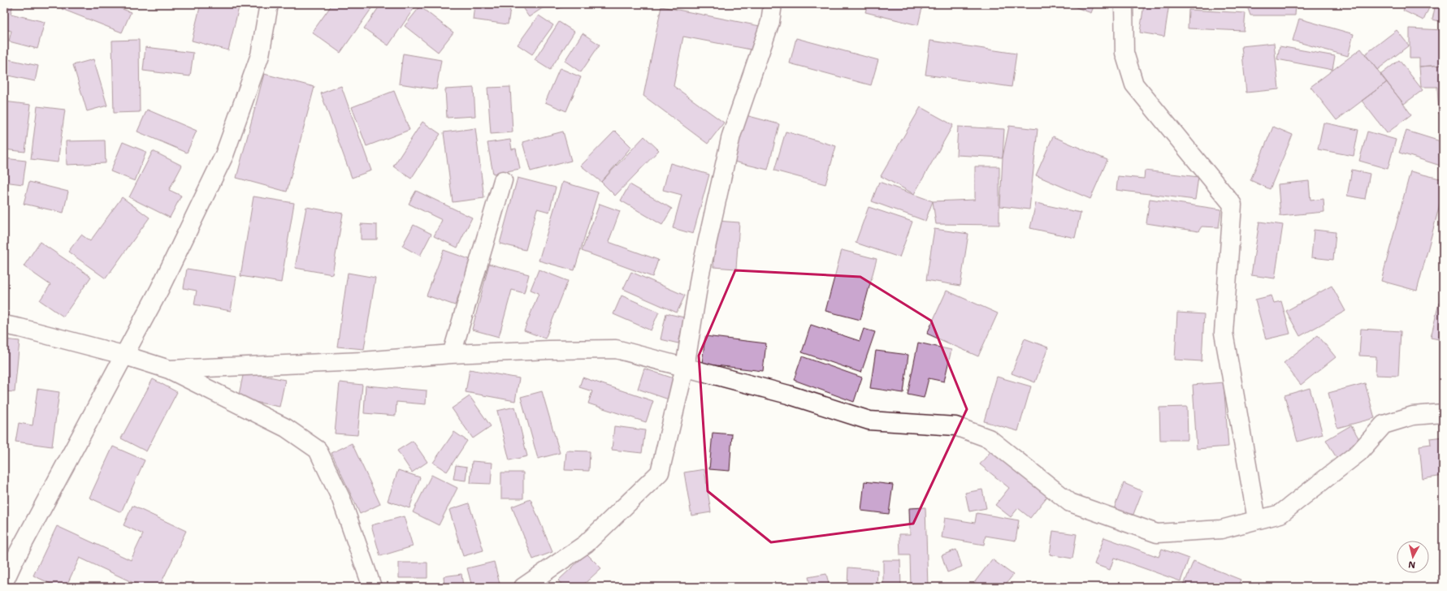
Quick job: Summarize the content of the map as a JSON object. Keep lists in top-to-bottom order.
{
  "north": "bottom"
}
